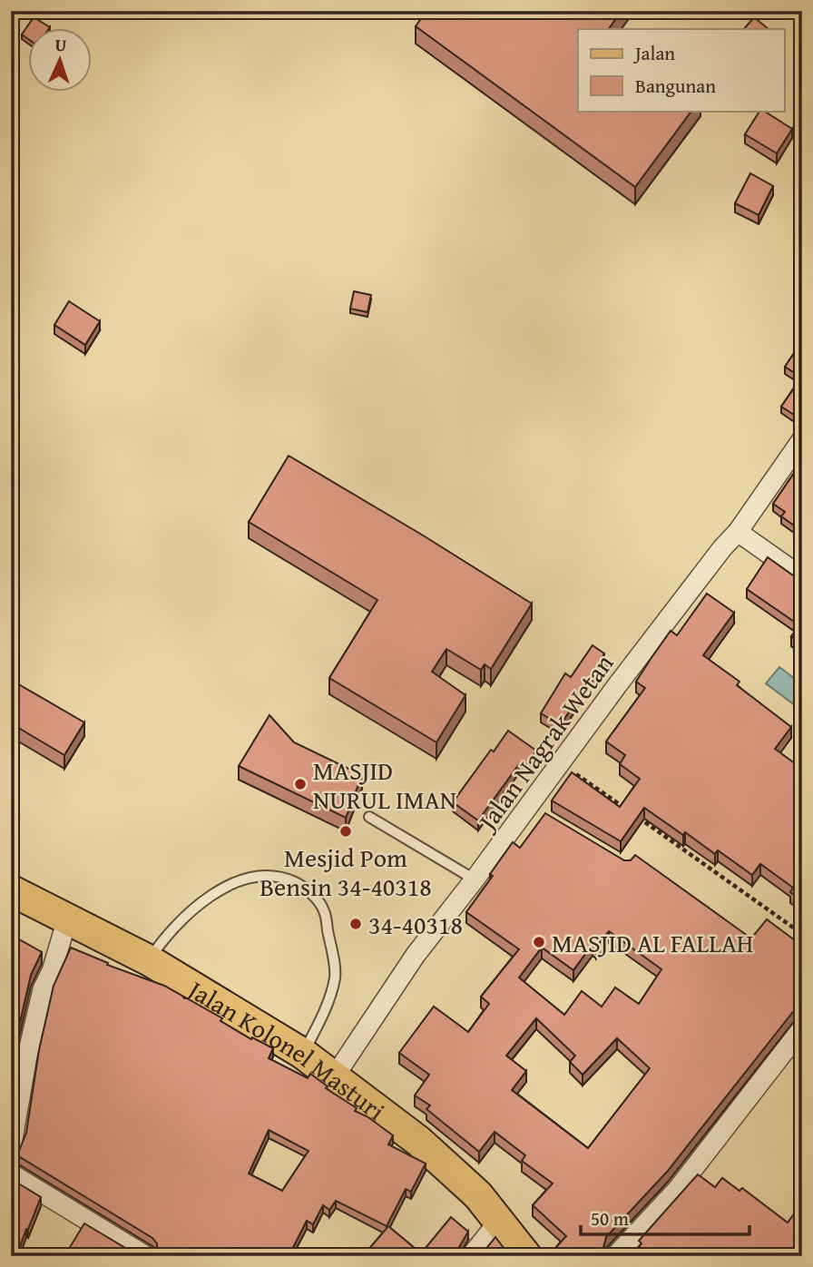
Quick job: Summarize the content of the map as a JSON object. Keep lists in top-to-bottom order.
{
  "streets": {
    "main road": ["Jalan Kolonel Masturi"],
    "street": ["Jalan Nagrak Wetan"]
  },
  "crossings": [
    ["Jalan Nagrak Wetan", "Jalan Kolonel Masturi"]
  ],
  "places": [
    "MASJID NURUL IMAN",
    "Mesjid Pom Bensin 34-40318",
    "34-40318",
    "MASJID AL FALLAH"
  ],
  "legend": ["Jalan", "Bangunan"],
  "scale_bar": "50 m",
  "north": "top"
}
